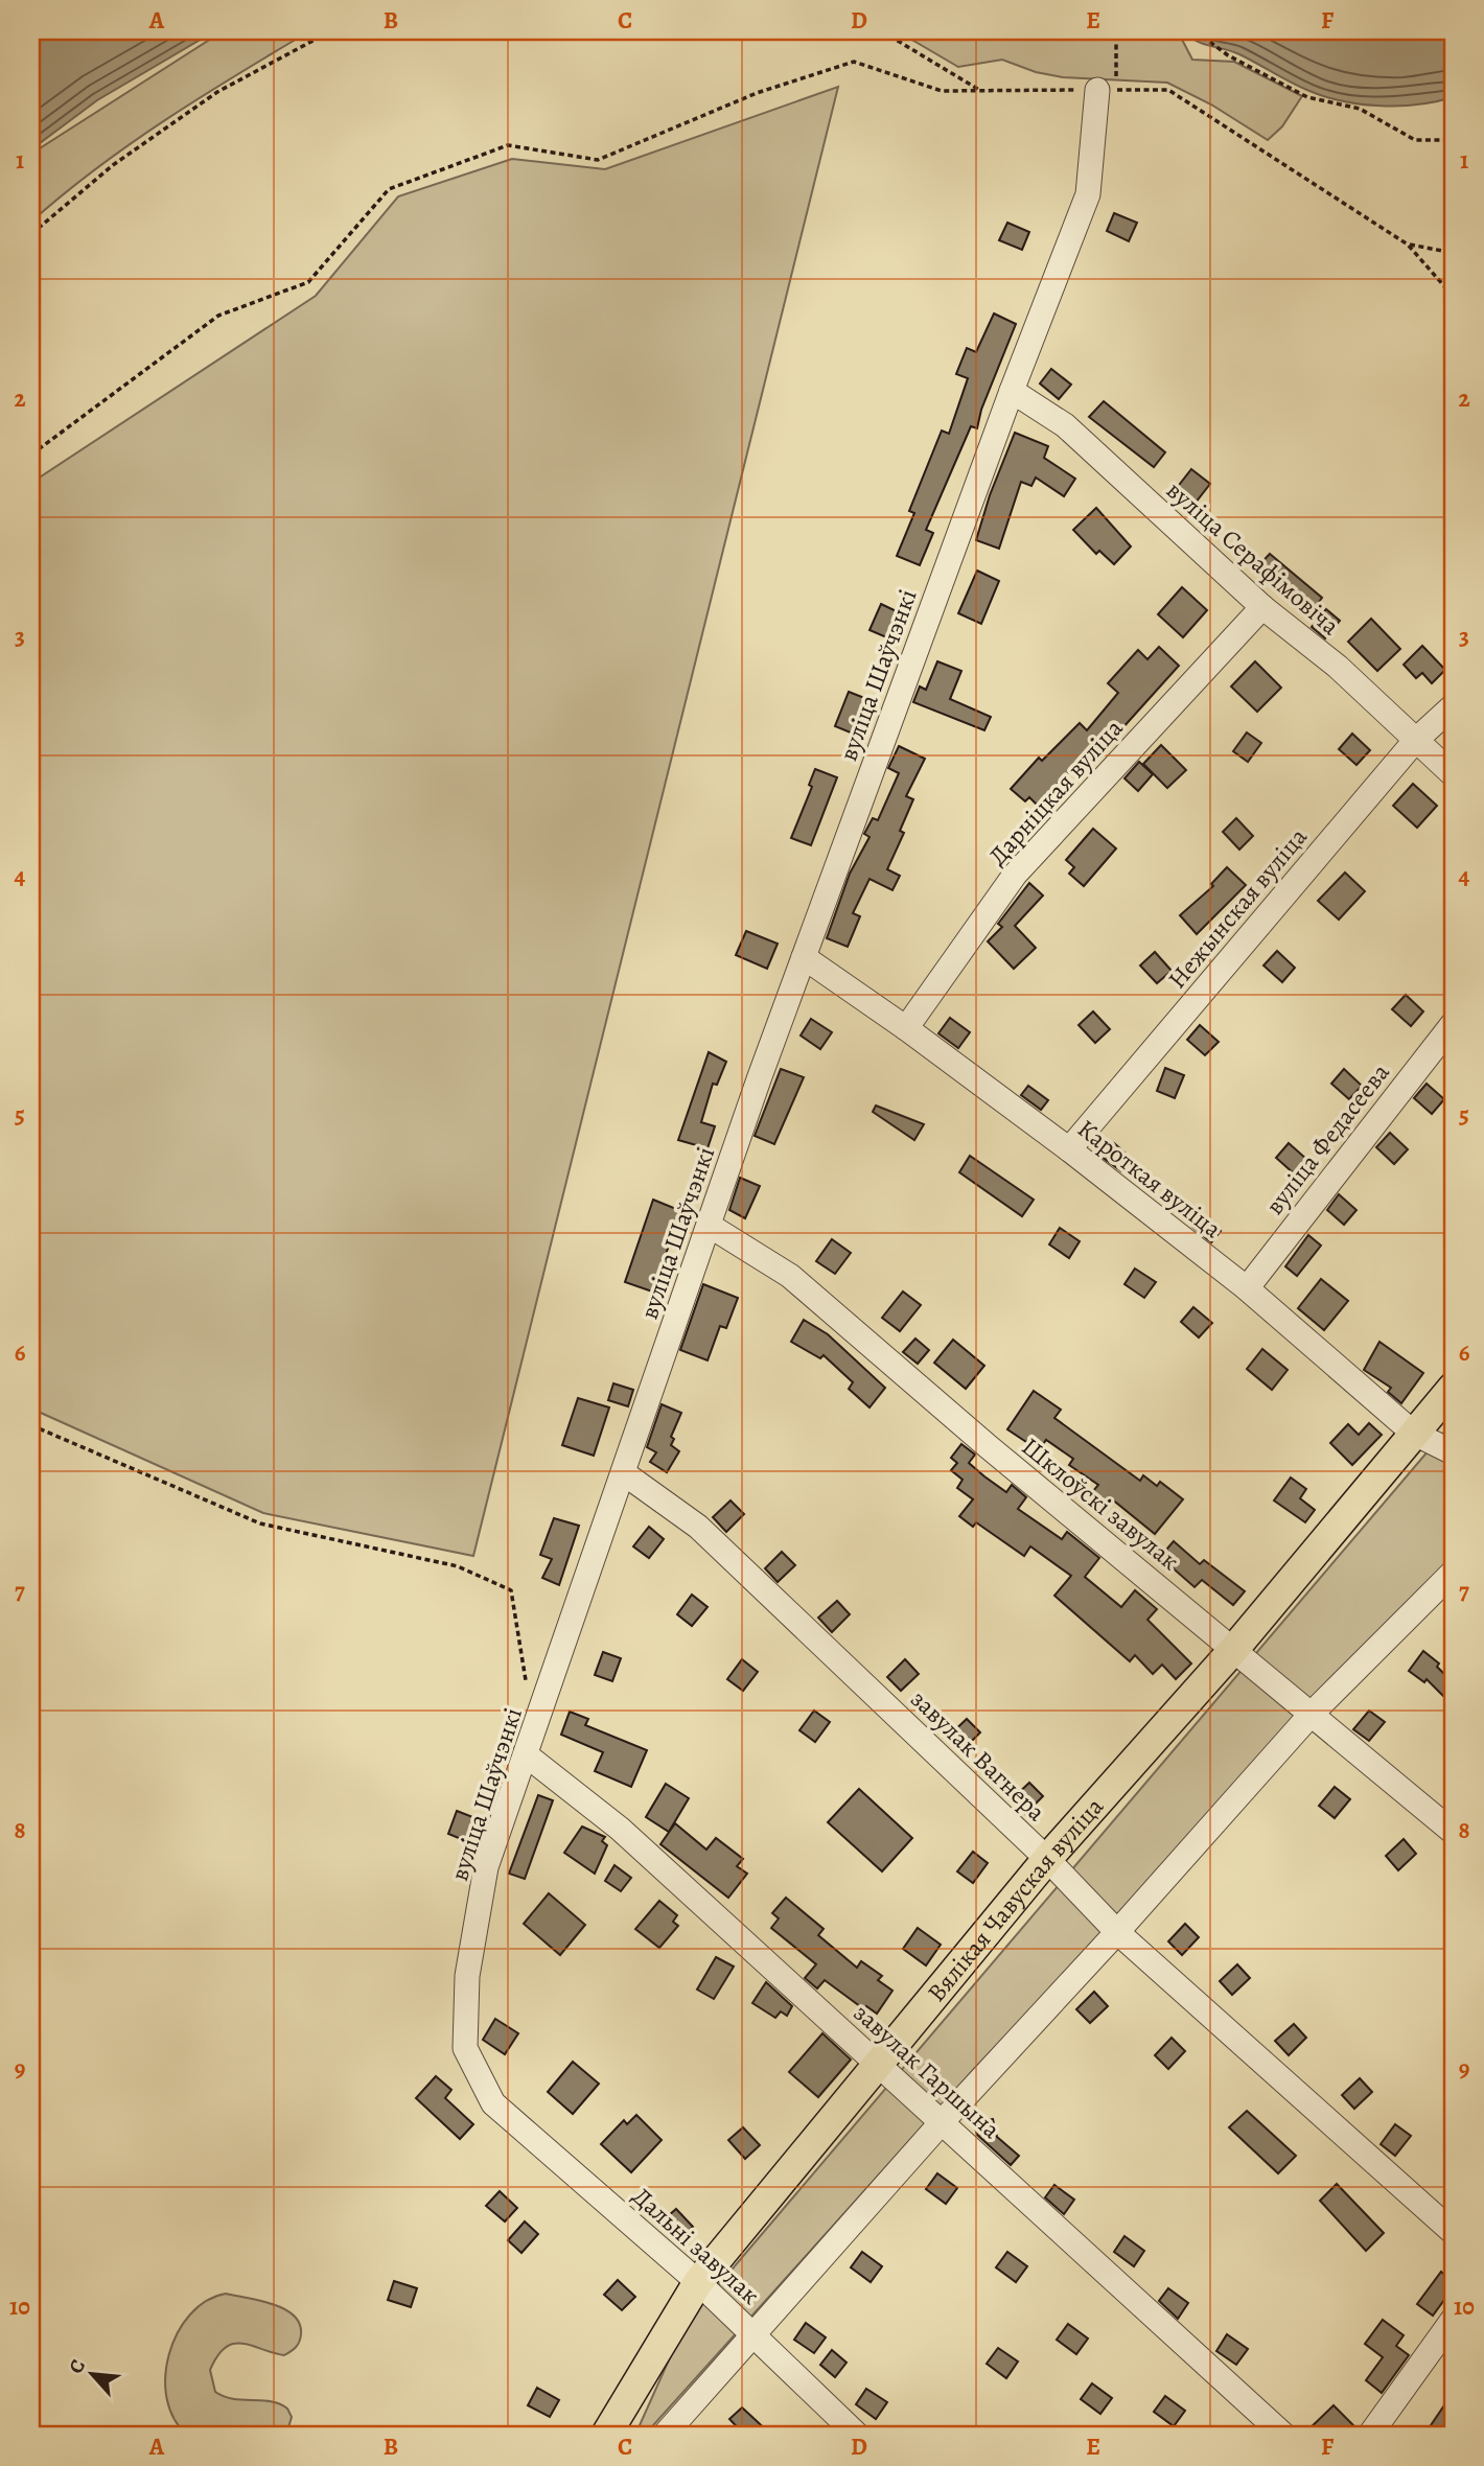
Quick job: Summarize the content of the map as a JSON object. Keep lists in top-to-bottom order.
{
  "streets": {
    "main road": ["Вялікая Чавуская вуліца"],
    "street": [
      "вуліца Серафімовіча",
      "вуліца Шаўчэнкі",
      "Дарніцкая вуліца",
      "Нежынская вуліца",
      "вуліца Федасеева",
      "Кароткая вуліца",
      "Шклоўскі завулак",
      "завулак Вагнера",
      "завулак Гаршына",
      "Дальні завулак"
    ]
  },
  "crossings": [
    ["вуліца Серафімовіча", "вуліца Шаўчэнкі"],
    ["вуліца Серафімовіча", "Дарніцкая вуліца"],
    ["вуліца Серафімовіча", "Нежынская вуліца"],
    ["вуліца Шаўчэнкі", "Кароткая вуліца"],
    ["вуліца Шаўчэнкі", "Шклоўскі завулак"],
    ["вуліца Шаўчэнкі", "завулак Вагнера"],
    ["вуліца Шаўчэнкі", "завулак Гаршына"],
    ["вуліца Шаўчэнкі", "Дальні завулак"],
    ["Дарніцкая вуліца", "Кароткая вуліца"],
    ["Нежынская вуліца", "Кароткая вуліца"],
    ["вуліца Федасеева", "Кароткая вуліца"],
    ["Кароткая вуліца", "Вялікая Чавуская вуліца"],
    ["Шклоўскі завулак", "Вялікая Чавуская вуліца"],
    ["завулак Вагнера", "Вялікая Чавуская вуліца"],
    ["Вялікая Чавуская вуліца", "завулак Гаршына"],
    ["Вялікая Чавуская вуліца", "Дальні завулак"]
  ],
  "north": "top left",
  "grid": {
    "columns": [
      "A",
      "B",
      "C",
      "D",
      "E",
      "F"
    ],
    "rows": [
      "1",
      "2",
      "3",
      "4",
      "5",
      "6",
      "7",
      "8",
      "9",
      "10"
    ]
  }
}
